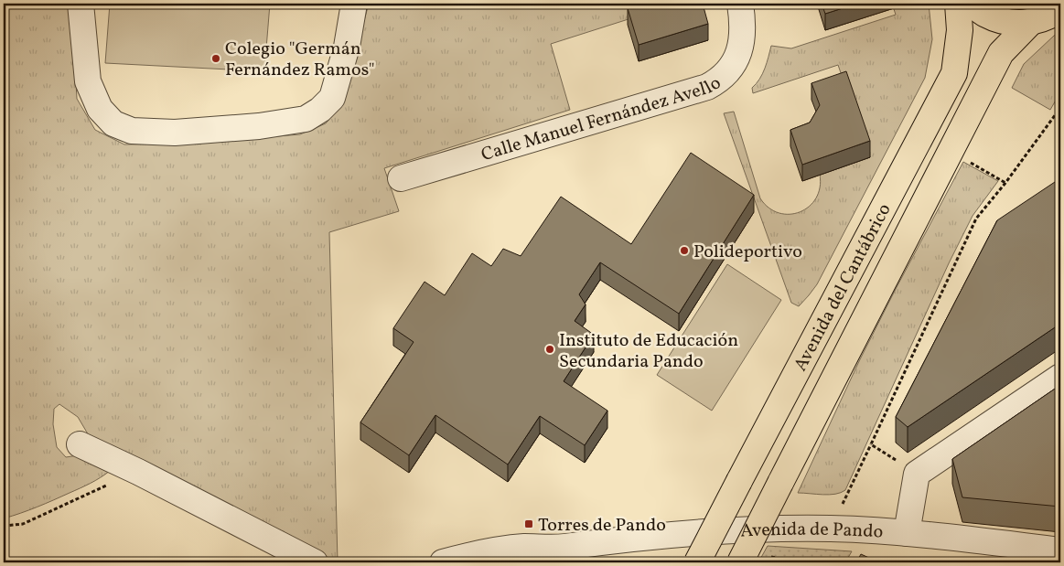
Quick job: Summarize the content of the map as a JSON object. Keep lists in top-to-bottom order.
{
  "streets": {
    "main road": ["Avenida del Cantábrico"],
    "street": ["Calle Manuel Fernández Avello", "Avenida de Pando"]
  },
  "places": {
    "other": ["Colegio \"Germán Fernández Ramos\"", "Polideportivo", "Instituto de Educación Secundaria Pando"],
    "transit": ["Torres de Pando"]
  }
}
